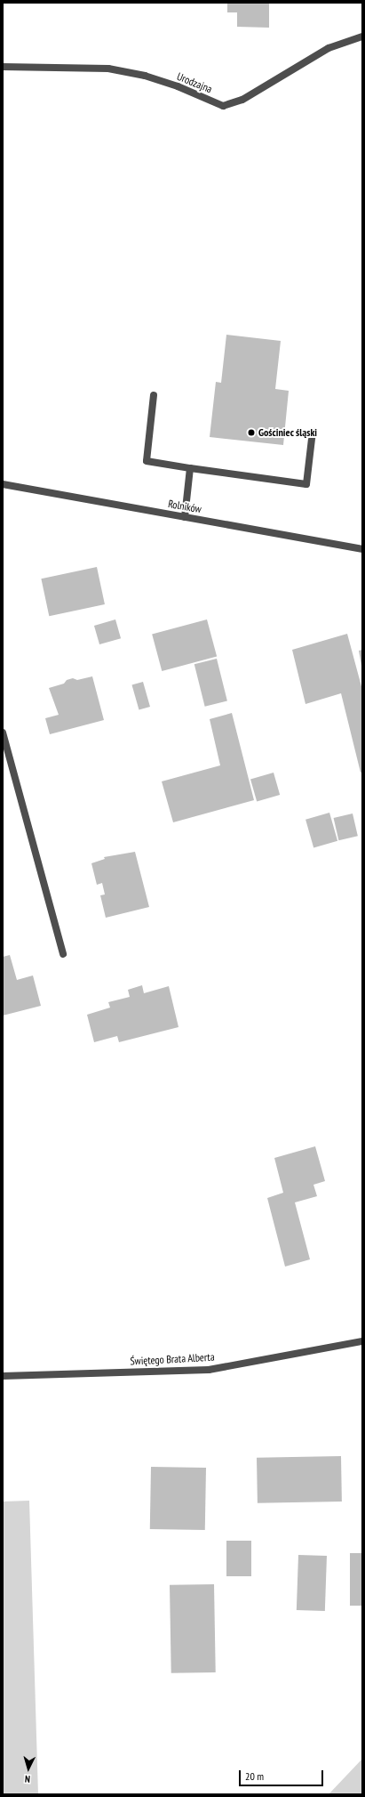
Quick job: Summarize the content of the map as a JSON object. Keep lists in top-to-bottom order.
{
  "streets": {
    "street": ["Urodzajna", "Rolników", "Świętego Brata Alberta"]
  },
  "places": ["Gościniec śląski"],
  "scale_bar": "20 m",
  "north": "bottom"
}
